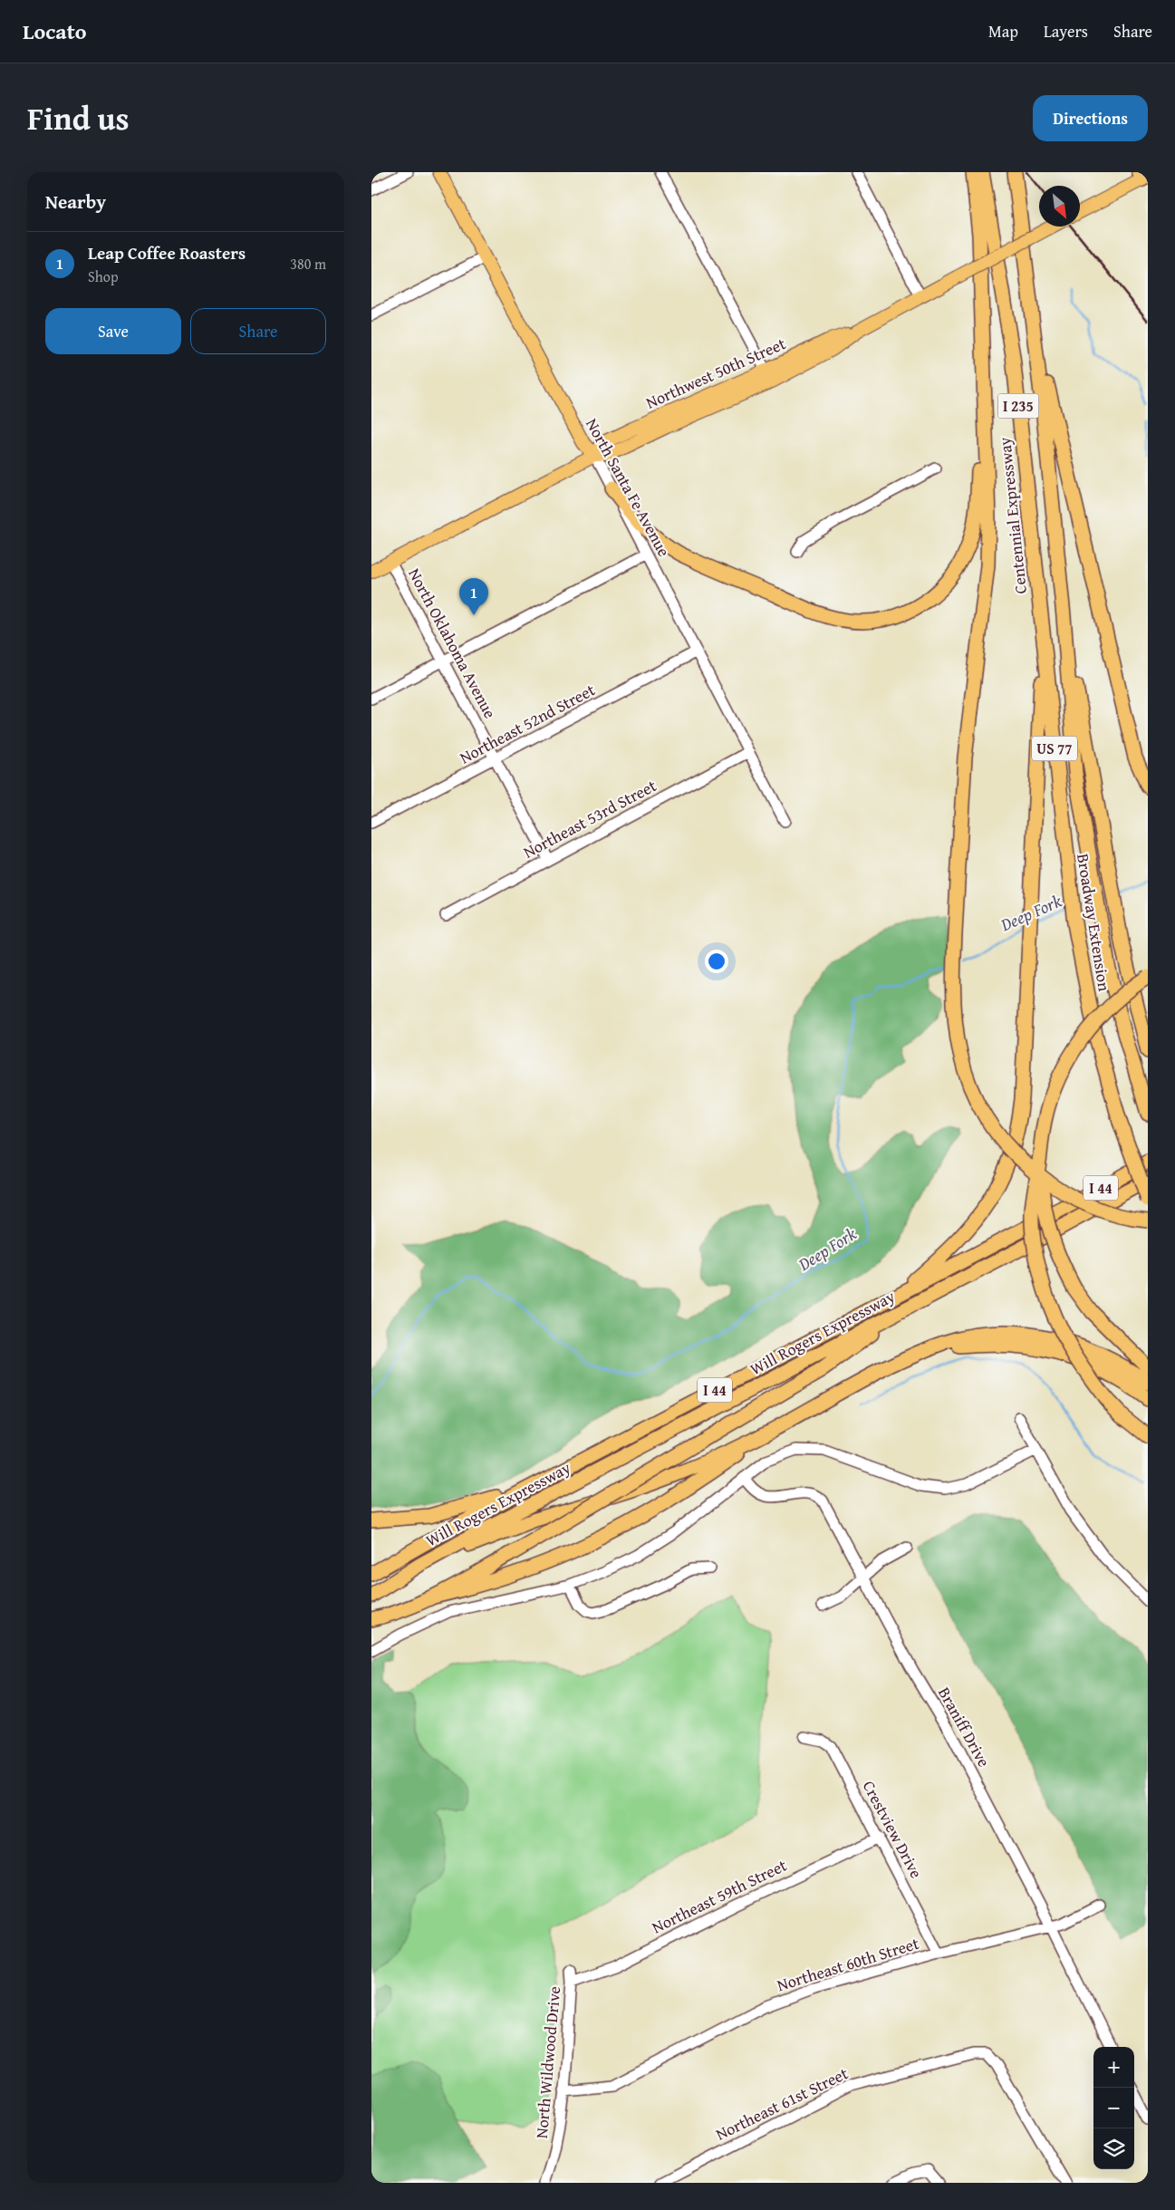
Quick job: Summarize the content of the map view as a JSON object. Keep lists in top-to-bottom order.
{
  "streets": {
    "highway": [
      "I 235",
      "Centennial Expressway",
      "US 77",
      "Broadway Extension",
      "I 44",
      "Will Rogers Expressway"
    ],
    "main road": ["Northwest 50th Street", "North Santa Fe Avenue"],
    "street": [
      "North Oklahoma Avenue",
      "Northeast 52nd Street",
      "Northeast 53rd Street",
      "Braniff Drive",
      "Crestview Drive",
      "Northeast 59th Street",
      "Northeast 60th Street",
      "North Wildwood Drive",
      "Northeast 61st Street"
    ]
  },
  "crossings": [
    ["Northwest 50th Street", "North Santa Fe Avenue"],
    ["Northwest 50th Street", "North Oklahoma Avenue"],
    ["I 235", "Broadway Extension"],
    ["North Santa Fe Avenue", "Northeast 52nd Street"],
    ["North Santa Fe Avenue", "Northeast 53rd Street"],
    ["Centennial Expressway", "Broadway Extension"],
    ["North Oklahoma Avenue", "Northeast 52nd Street"],
    ["North Oklahoma Avenue", "Northeast 53rd Street"],
    ["Braniff Drive", "Northeast 60th Street"],
    ["Crestview Drive", "Northeast 59th Street"],
    ["Crestview Drive", "Northeast 60th Street"],
    ["Northeast 59th Street", "North Wildwood Drive"],
    ["Northeast 60th Street", "North Wildwood Drive"]
  ],
  "water": ["Deep Fork"],
  "north": "bottom right",
  "page": {
    "header": "Locato",
    "nav": ["Map", "Layers", "Share"],
    "title": "Find us",
    "buttons": [
      "Directions",
      ["Save", "Share"]
    ],
    "heading": "Nearby",
    "list": [
      {
        "mark": "1",
        "name": "Leap Coffee Roasters",
        "note": "Shop",
        "value": "380 m"
      }
    ],
    "pins": "1",
    "map_buttons": ["+", "−"]
  }
}
